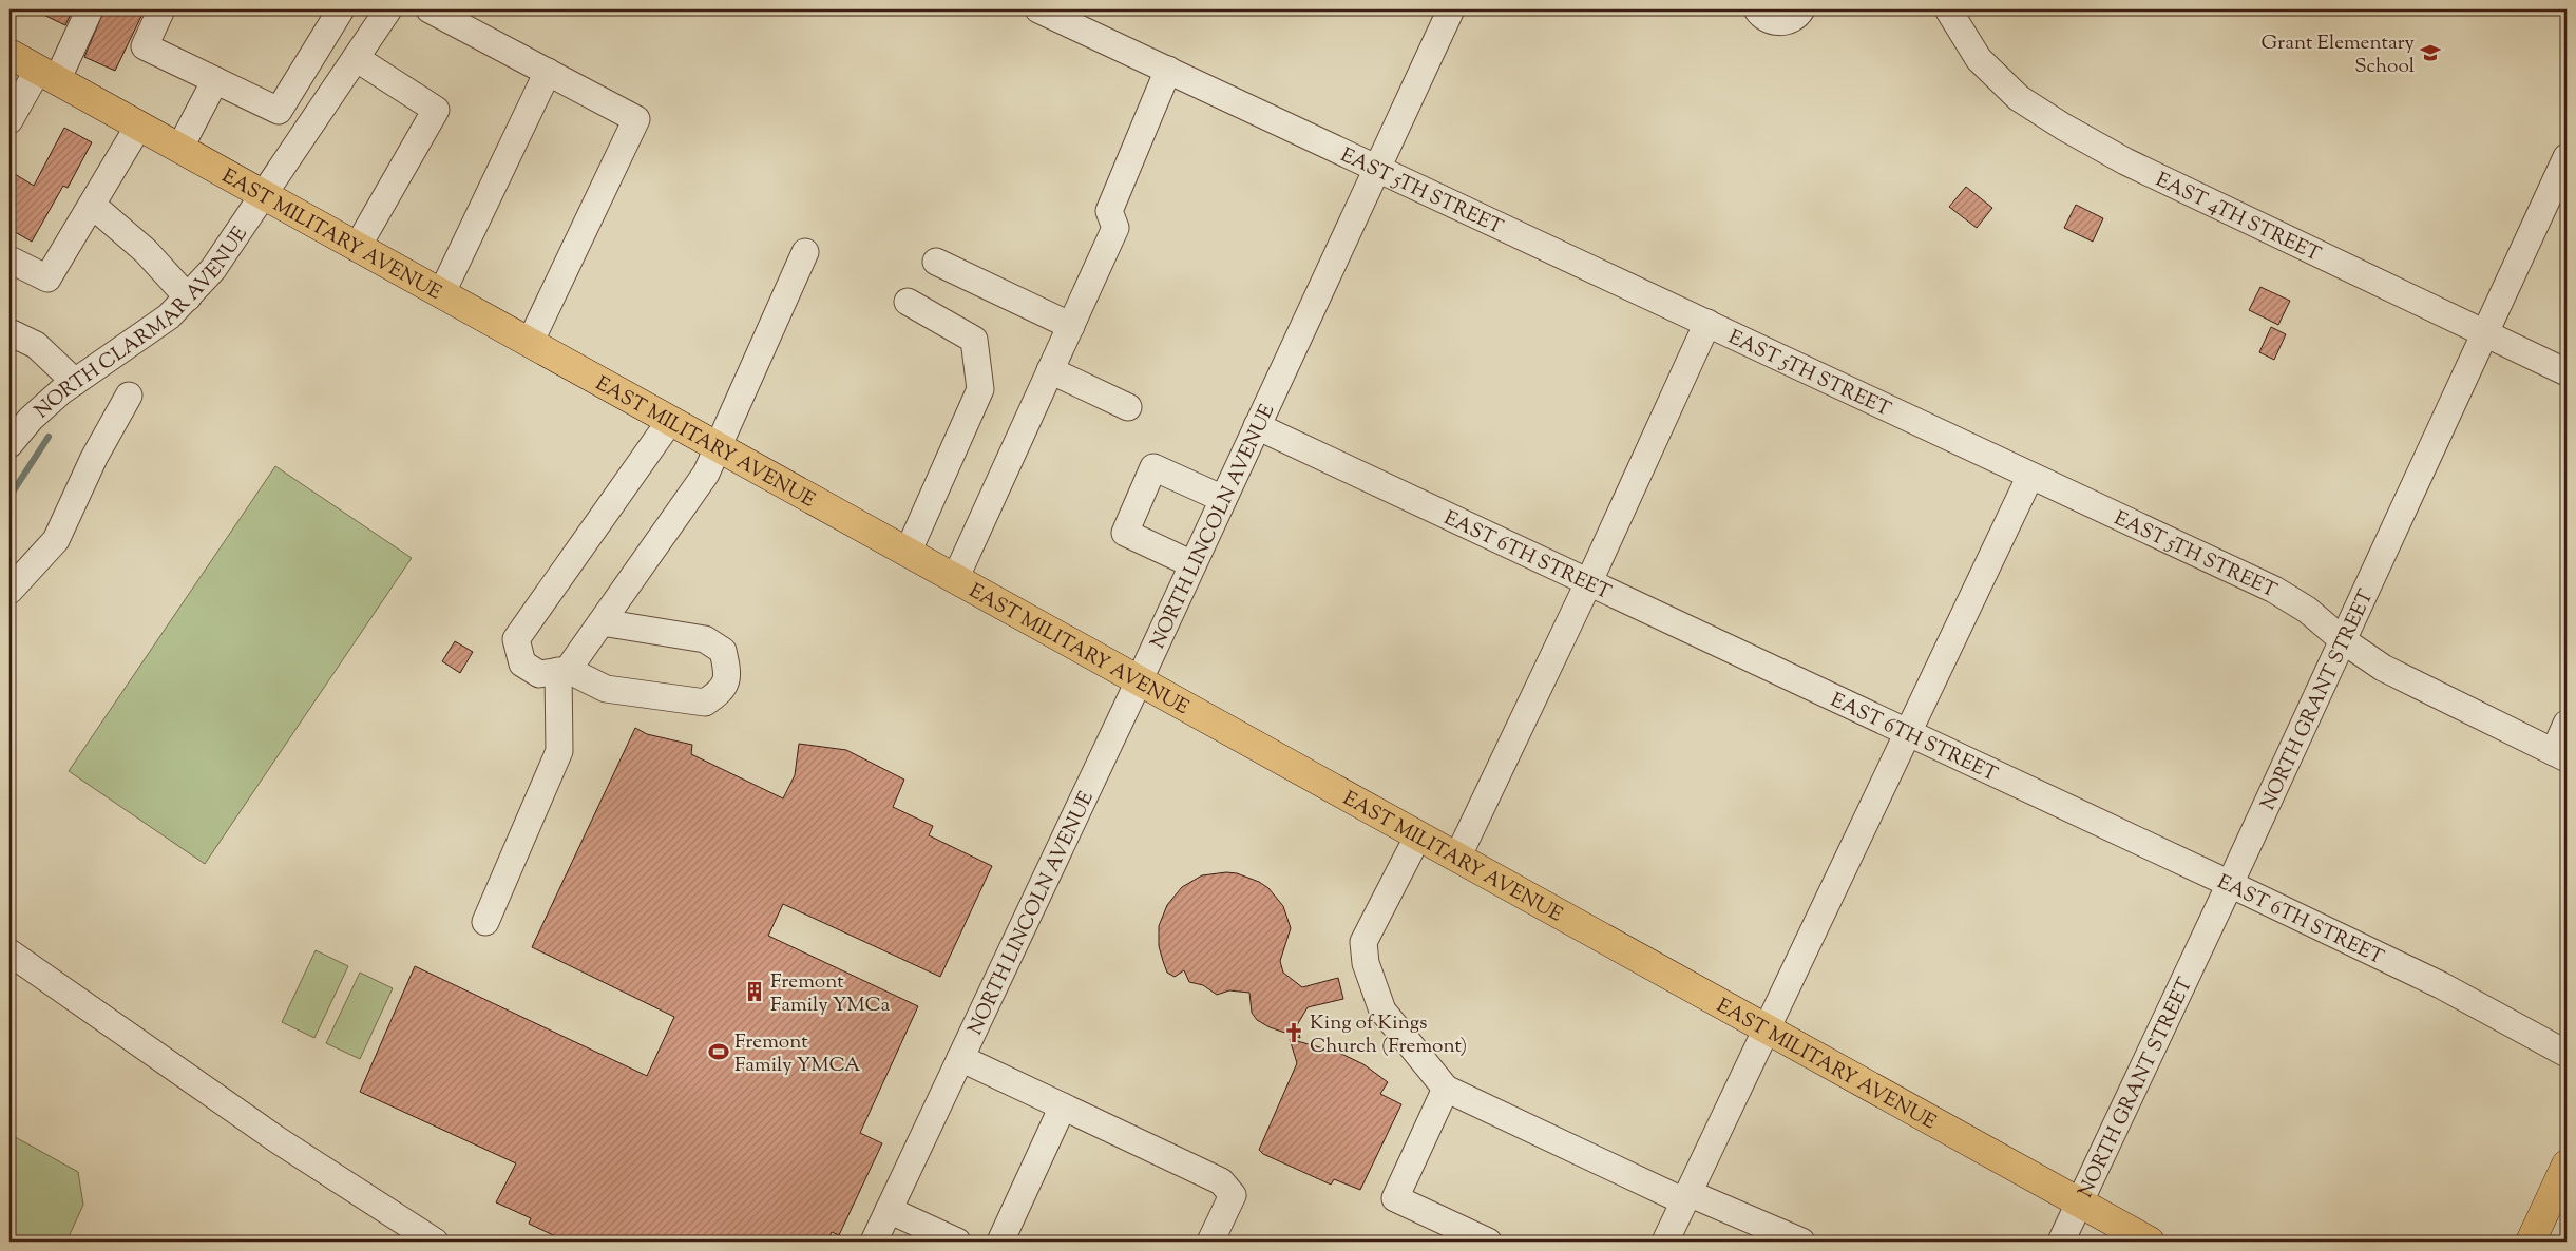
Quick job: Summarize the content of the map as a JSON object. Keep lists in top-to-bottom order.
{
  "streets": {
    "main road": ["EAST MILITARY AVENUE"],
    "street": [
      "EAST 5TH STREET",
      "EAST 4TH STREET",
      "NORTH CLARMAR AVENUE",
      "NORTH LINCOLN AVENUE",
      "EAST 6TH STREET",
      "NORTH GRANT STREET"
    ]
  },
  "crossings": [
    ["EAST 5TH STREET", "NORTH LINCOLN AVENUE"],
    ["EAST 5TH STREET", "NORTH GRANT STREET"],
    ["EAST 4TH STREET", "NORTH GRANT STREET"],
    ["EAST MILITARY AVENUE", "NORTH CLARMAR AVENUE"],
    ["EAST MILITARY AVENUE", "NORTH LINCOLN AVENUE"],
    ["EAST MILITARY AVENUE", "NORTH GRANT STREET"],
    ["NORTH LINCOLN AVENUE", "EAST 6TH STREET"],
    ["EAST 6TH STREET", "NORTH GRANT STREET"]
  ],
  "places": {
    "school or university": ["Grant Elementary School"],
    "building": ["Fremont Family YMCa"],
    "church": ["King of Kings Church (Fremont)"],
    "sports": ["Fremont Family YMCA"]
  }
}
